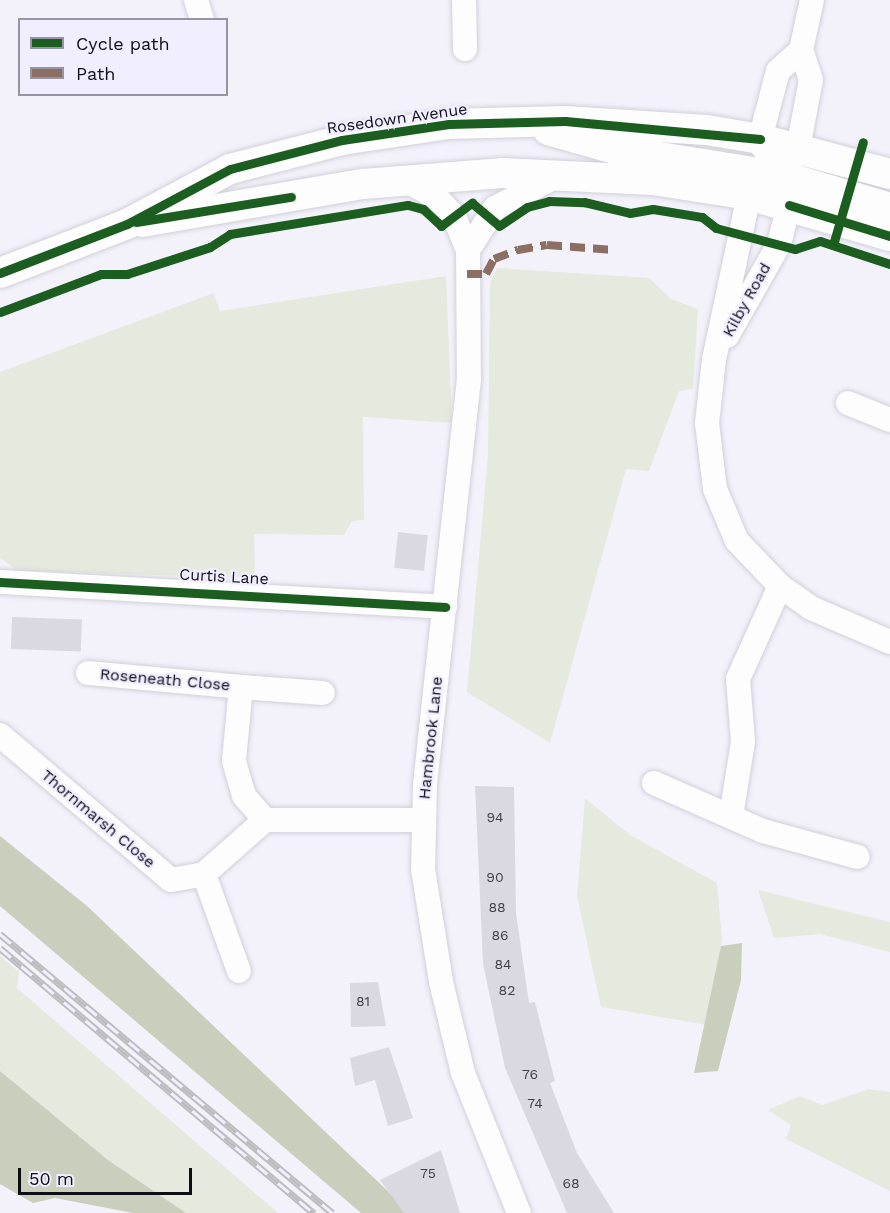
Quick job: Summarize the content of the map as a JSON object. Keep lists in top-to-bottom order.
{
  "streets": {
    "street": [
      "Rosedown Avenue",
      "Kilby Road",
      "Curtis Lane",
      "Roseneath Close",
      "Hambrook Lane",
      "Thornmarsh Close"
    ]
  },
  "crossings": [
    ["Rosedown Avenue", "Kilby Road"],
    ["Rosedown Avenue", "Hambrook Lane"],
    ["Curtis Lane", "Hambrook Lane"]
  ],
  "house_numbers": [
    "94",
    "90",
    "88",
    "86",
    "84",
    "82",
    "81",
    "76",
    "74",
    "75",
    "68"
  ],
  "legend": ["Cycle path", "Path"],
  "scale_bar": "50 m"
}
